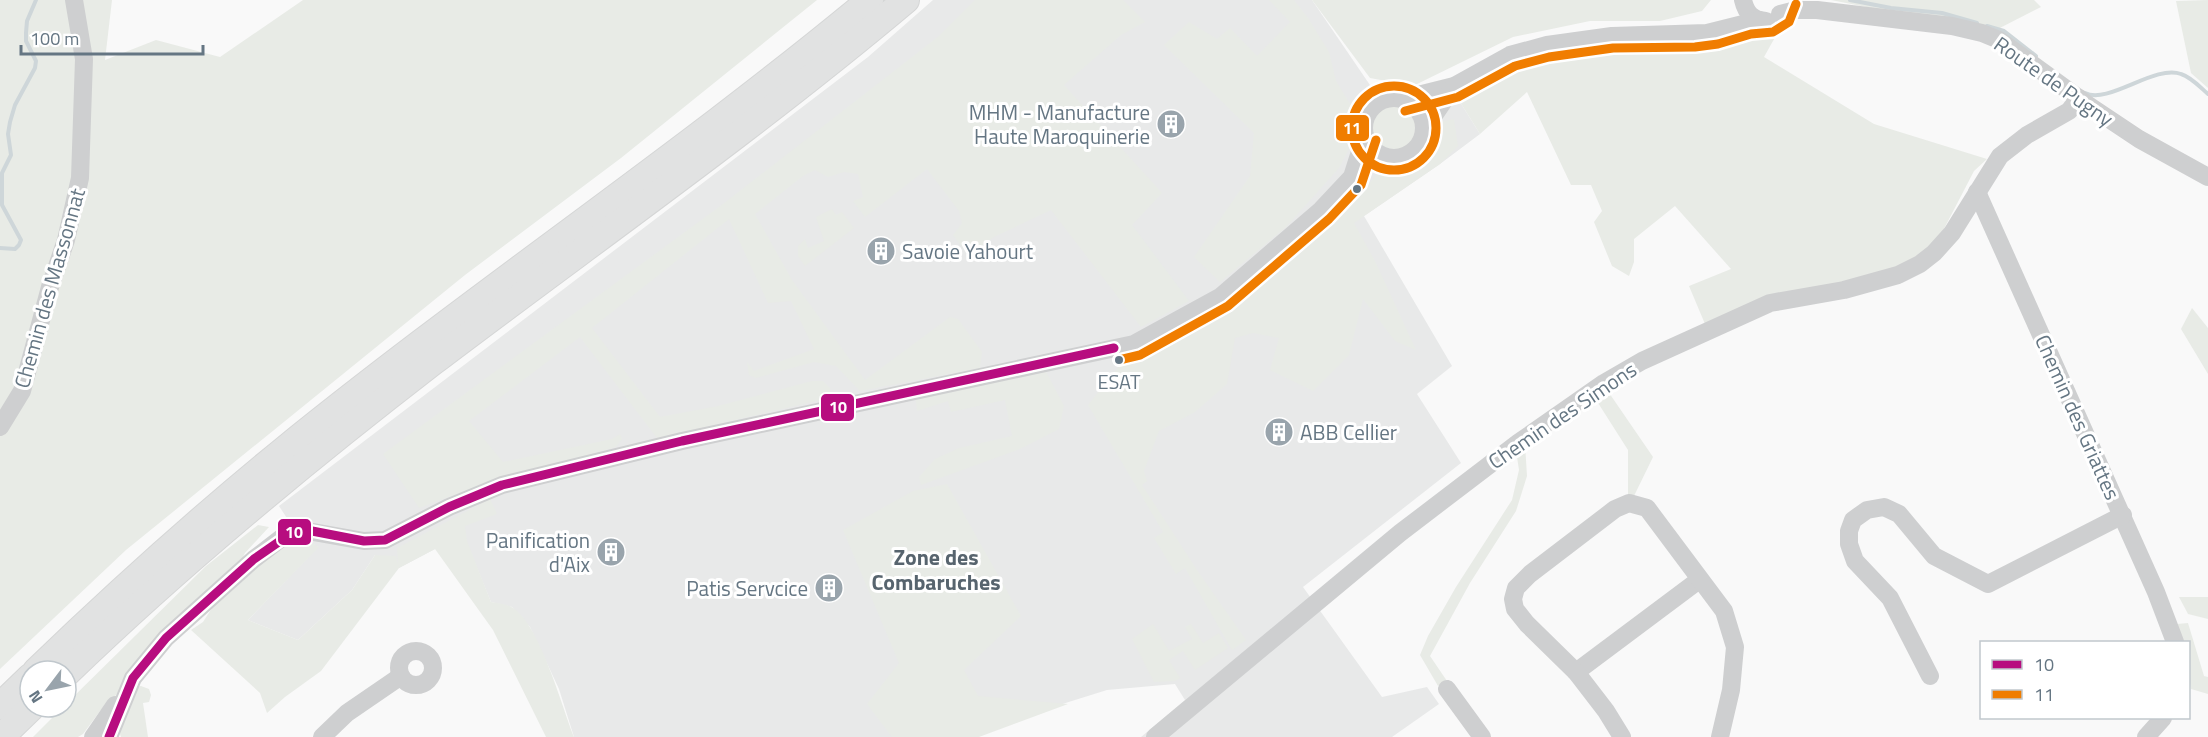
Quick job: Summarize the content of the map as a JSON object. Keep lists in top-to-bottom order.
{
  "streets": {
    "street": [
      "Route de Pugny",
      "Chemin des Massonnat",
      "Chemin des Simons",
      "Chemin des Griattes"
    ]
  },
  "crossings": [
    ["Route de Pugny", "Chemin des Simons"],
    ["Chemin des Simons", "Chemin des Griattes"]
  ],
  "districts": ["Zone des Combaruches"],
  "places": {
    "building": [
      "MHM - Manufacture Haute Maroquinerie",
      "Savoie Yahourt",
      "ABB Cellier",
      "Panification d'Aix",
      "Patis Servcice"
    ],
    "other": ["ESAT"]
  },
  "lines": ["transit line 11", "transit line 10"],
  "legend": ["10", "11"],
  "scale_bar": "100 m",
  "north": "bottom left"
}
